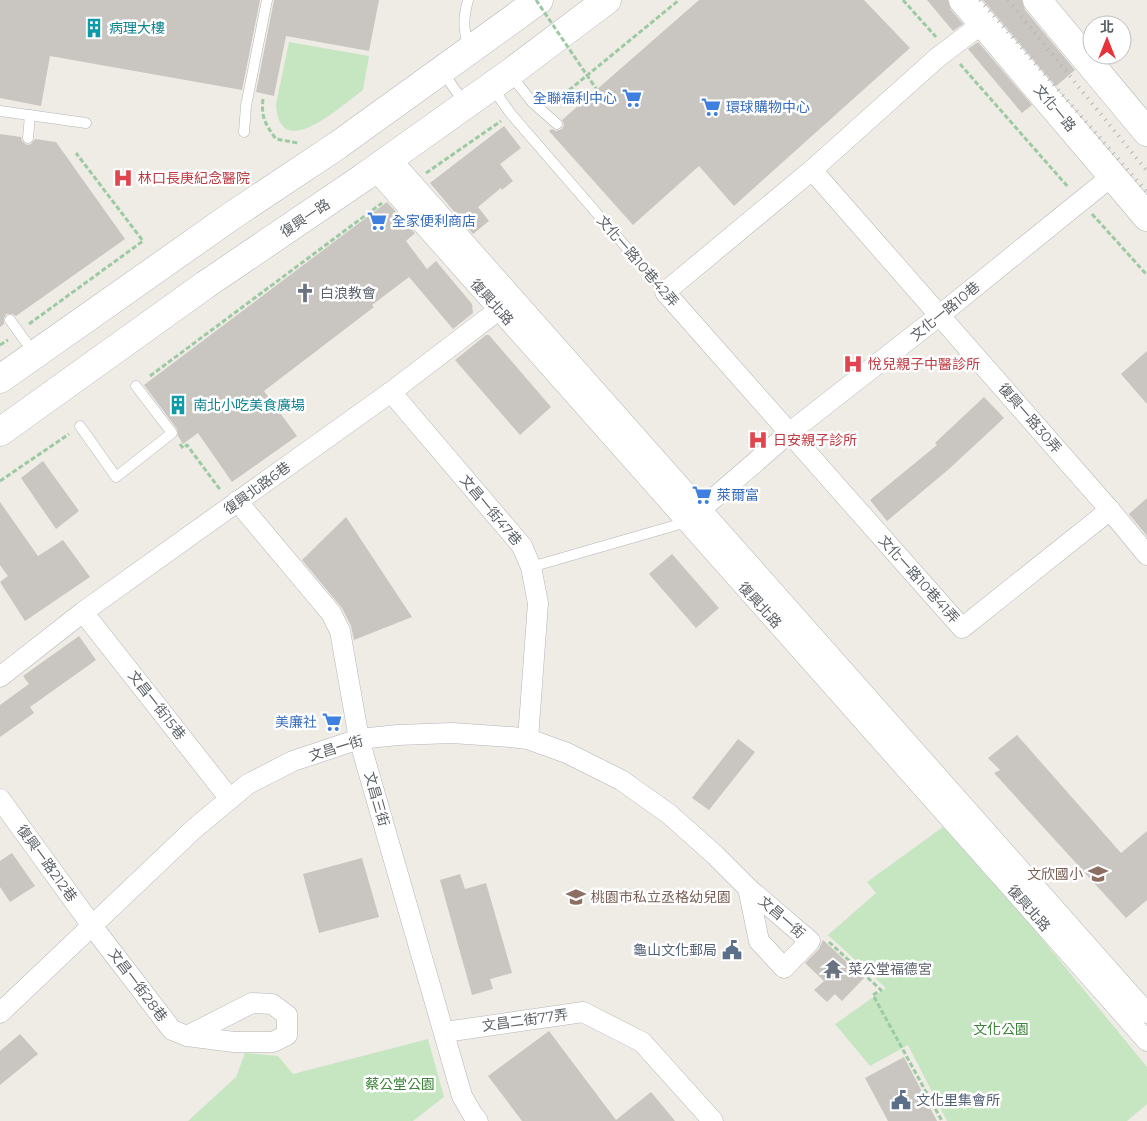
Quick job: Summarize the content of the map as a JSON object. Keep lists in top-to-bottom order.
{
  "streets": {
    "main road": ["文化一路", "復興一路"],
    "street": [
      "文化一路10巷42弄",
      "復興北路",
      "文化一路10巷",
      "復興一路30弄",
      "復興北路6巷",
      "文昌一街47巷",
      "文化一路10巷41弄",
      "文昌一街15巷",
      "文昌一街",
      "文昌三街",
      "復興一路212巷",
      "文昌一街28巷",
      "文昌二街77弄"
    ]
  },
  "crossings": [
    ["文化一路", "文化一路10巷"],
    ["復興一路", "文化一路10巷42弄"],
    ["復興一路", "復興北路"],
    ["文化一路10巷42弄", "文化一路10巷"],
    ["文化一路10巷42弄", "文化一路10巷41弄"],
    ["復興北路", "文化一路10巷"],
    ["復興北路", "復興北路6巷"],
    ["文化一路10巷", "復興一路30弄"],
    ["文化一路10巷", "文化一路10巷41弄"],
    ["復興一路30弄", "文化一路10巷41弄"],
    ["復興北路6巷", "文昌一街47巷"],
    ["復興北路6巷", "文昌一街15巷"],
    ["復興北路6巷", "文昌三街"],
    ["文昌一街47巷", "文昌一街"],
    ["文昌一街15巷", "文昌一街"],
    ["文昌一街", "文昌三街"],
    ["文昌一街", "復興一路212巷"],
    ["文昌一街", "文昌一街28巷"],
    ["文昌三街", "文昌二街77弄"],
    ["復興一路212巷", "文昌一街28巷"]
  ],
  "parks": ["文化公園", "蔡公堂公園"],
  "places": {
    "building": ["病理大樓", "南北小吃美食廣場"],
    "supermarket": [
      "全聯福利中心",
      "環球購物中心",
      "全家便利商店",
      "萊爾富",
      "美廉社"
    ],
    "hospital": ["林口長庚紀念醫院", "悅兒親子中醫診所", "日安親子診所"],
    "church": ["白浪教會"],
    "school or university": ["文欣國小", "桃園市私立丞格幼兒園"],
    "public building": ["龜山文化郵局", "文化里集會所"],
    "temple": ["菜公堂福德宮"]
  },
  "north": "top"
}
